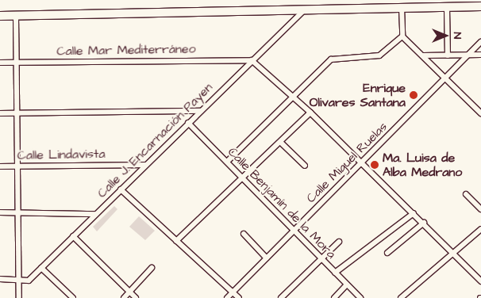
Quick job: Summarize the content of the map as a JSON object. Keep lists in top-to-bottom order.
{
  "streets": {
    "street": [
      "Calle Mar Mediterráneo",
      "Calle J. Encarnación Payen",
      "Calle Lindavista",
      "Calle Miguel Ruelas",
      "Calle Benjamín de la Mora"
    ]
  },
  "crossings": [
    ["Calle Mar Mediterráneo", "Calle J. Encarnación Payen"],
    ["Calle J. Encarnación Payen", "Calle Lindavista"],
    ["Calle J. Encarnación Payen", "Calle Benjamín de la Mora"],
    ["Calle Miguel Ruelas", "Calle Benjamín de la Mora"]
  ],
  "places": ["Enrique Olivares Santana", "Ma. Luisa de Alba Medrano"],
  "north": "right"
}
